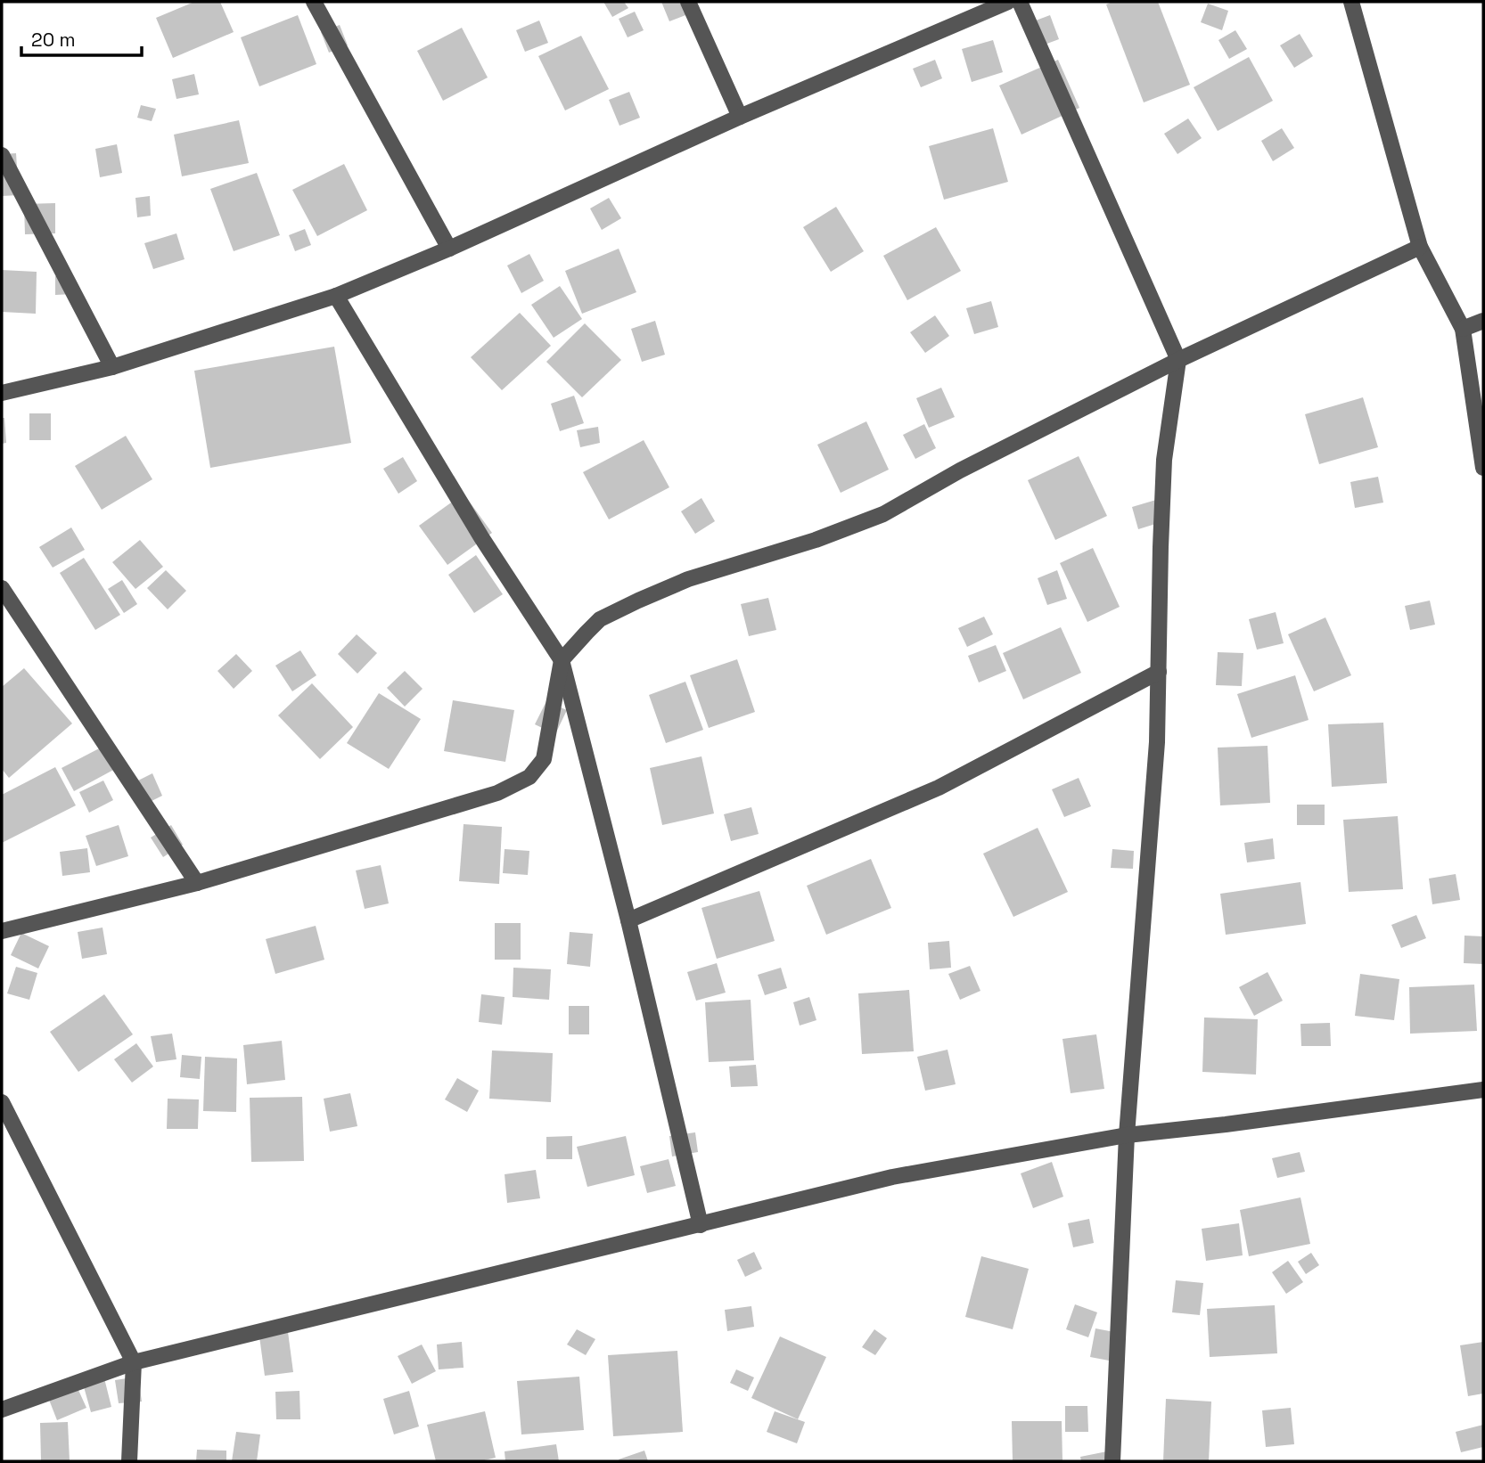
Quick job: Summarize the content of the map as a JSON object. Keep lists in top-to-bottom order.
{
  "scale_bar": "20 m"
}
